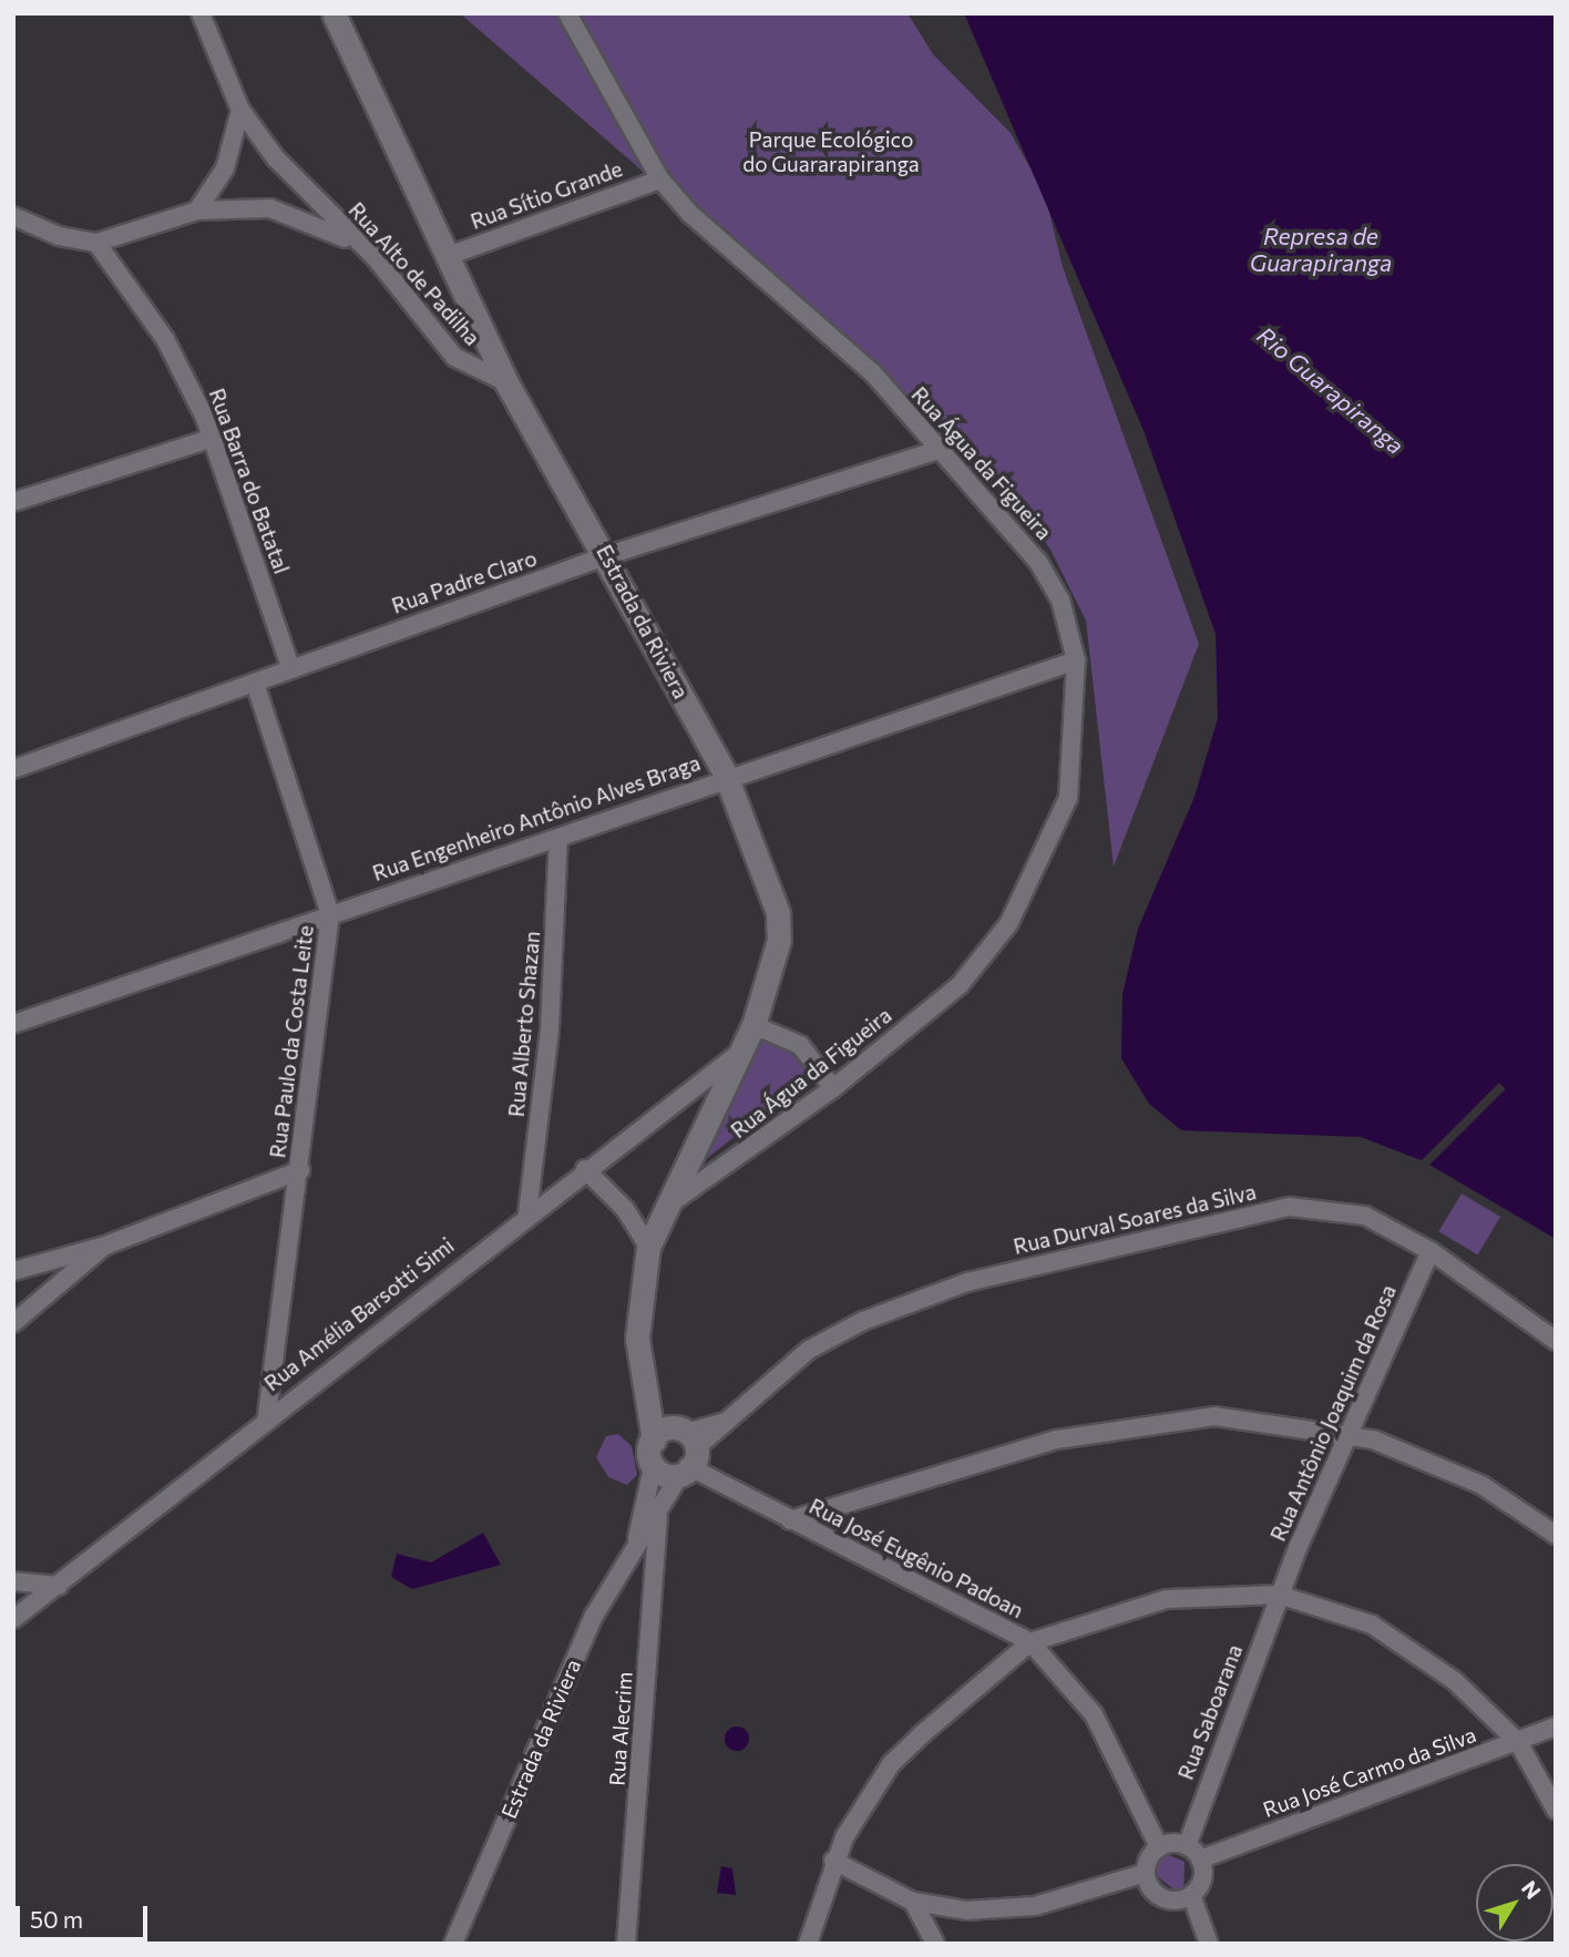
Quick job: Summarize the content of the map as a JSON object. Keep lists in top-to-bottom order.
{
  "streets": {
    "street": [
      "Rua Sítio Grande",
      "Rua Alto de Padilha",
      "Rua Água da Figueira",
      "Rua Barra do Batatal",
      "Rua Padre Claro",
      "Estrada da Riviera",
      "Rua Engenheiro Antônio Alves Braga",
      "Rua Alberto Shazan",
      "Rua Paulo da Costa Leite",
      "Rua Durval Soares da Silva",
      "Rua Amélia Barsotti Simi",
      "Rua Antônio Joaquim da Rosa",
      "Rua José Eugênio Padoan",
      "Rua Saboarana",
      "Rua Alecrim",
      "Rua José Carmo da Silva"
    ]
  },
  "crossings": [
    ["Rua Sítio Grande", "Rua Água da Figueira"],
    ["Rua Sítio Grande", "Estrada da Riviera"],
    ["Rua Alto de Padilha", "Estrada da Riviera"],
    ["Rua Água da Figueira", "Rua Padre Claro"],
    ["Rua Água da Figueira", "Estrada da Riviera"],
    ["Rua Água da Figueira", "Rua Engenheiro Antônio Alves Braga"],
    ["Rua Barra do Batatal", "Rua Padre Claro"],
    ["Rua Padre Claro", "Estrada da Riviera"],
    ["Rua Padre Claro", "Rua Paulo da Costa Leite"],
    ["Estrada da Riviera", "Rua Engenheiro Antônio Alves Braga"],
    ["Estrada da Riviera", "Rua Durval Soares da Silva"],
    ["Estrada da Riviera", "Rua Amélia Barsotti Simi"],
    ["Estrada da Riviera", "Rua José Eugênio Padoan"],
    ["Estrada da Riviera", "Rua Alecrim"],
    ["Rua Engenheiro Antônio Alves Braga", "Rua Alberto Shazan"],
    ["Rua Engenheiro Antônio Alves Braga", "Rua Paulo da Costa Leite"],
    ["Rua Alberto Shazan", "Rua Amélia Barsotti Simi"],
    ["Rua Paulo da Costa Leite", "Rua Amélia Barsotti Simi"],
    ["Rua Durval Soares da Silva", "Rua Antônio Joaquim da Rosa"],
    ["Rua Durval Soares da Silva", "Rua José Eugênio Padoan"],
    ["Rua Antônio Joaquim da Rosa", "Rua Saboarana"],
    ["Rua José Eugênio Padoan", "Rua Saboarana"],
    ["Rua José Eugênio Padoan", "Rua José Carmo da Silva"],
    ["Rua Saboarana", "Rua José Carmo da Silva"]
  ],
  "water": ["Represa de Guarapiranga", "Rio Guarapiranga"],
  "parks": ["Parque Ecológico do Guararapiranga"],
  "scale_bar": "50 m",
  "north": "top right"
}
